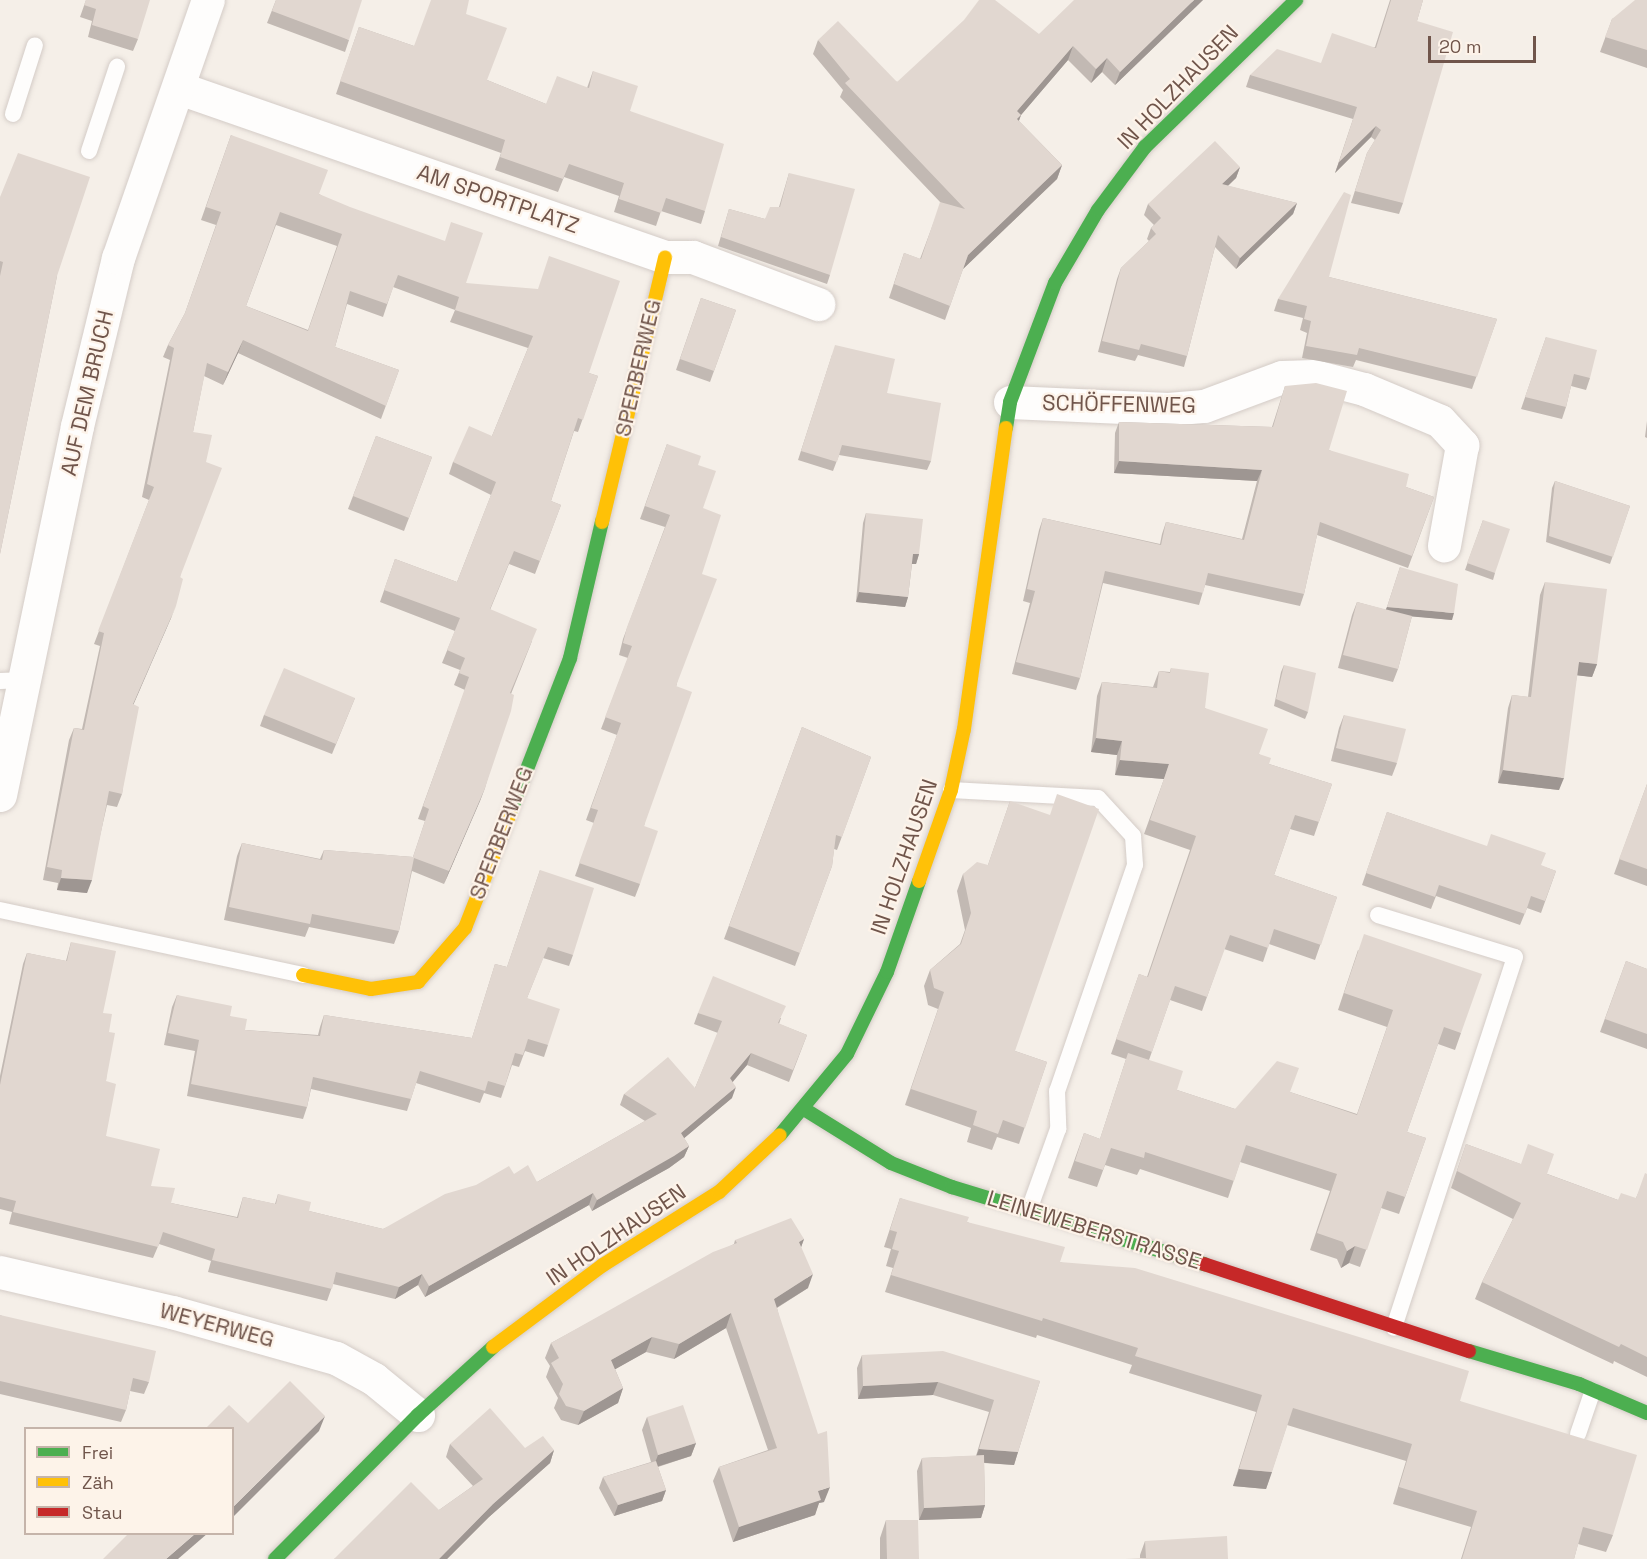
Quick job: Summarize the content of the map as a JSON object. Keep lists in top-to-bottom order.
{
  "streets": {
    "street": [
      "IN HOLZHAUSEN",
      "AM SPORTPLATZ",
      "SPERBERWEG",
      "AUF DEM BRUCH",
      "SCHÖFFENWEG",
      "LEINEWEBERSTRASSE",
      "WEYERWEG"
    ]
  },
  "crossings": [
    ["IN HOLZHAUSEN", "SCHÖFFENWEG"],
    ["IN HOLZHAUSEN", "LEINEWEBERSTRASSE"],
    ["IN HOLZHAUSEN", "WEYERWEG"],
    ["AM SPORTPLATZ", "SPERBERWEG"],
    ["AM SPORTPLATZ", "AUF DEM BRUCH"]
  ],
  "legend": ["Frei", "Zäh", "Stau"],
  "scale_bar": "20 m"
}
